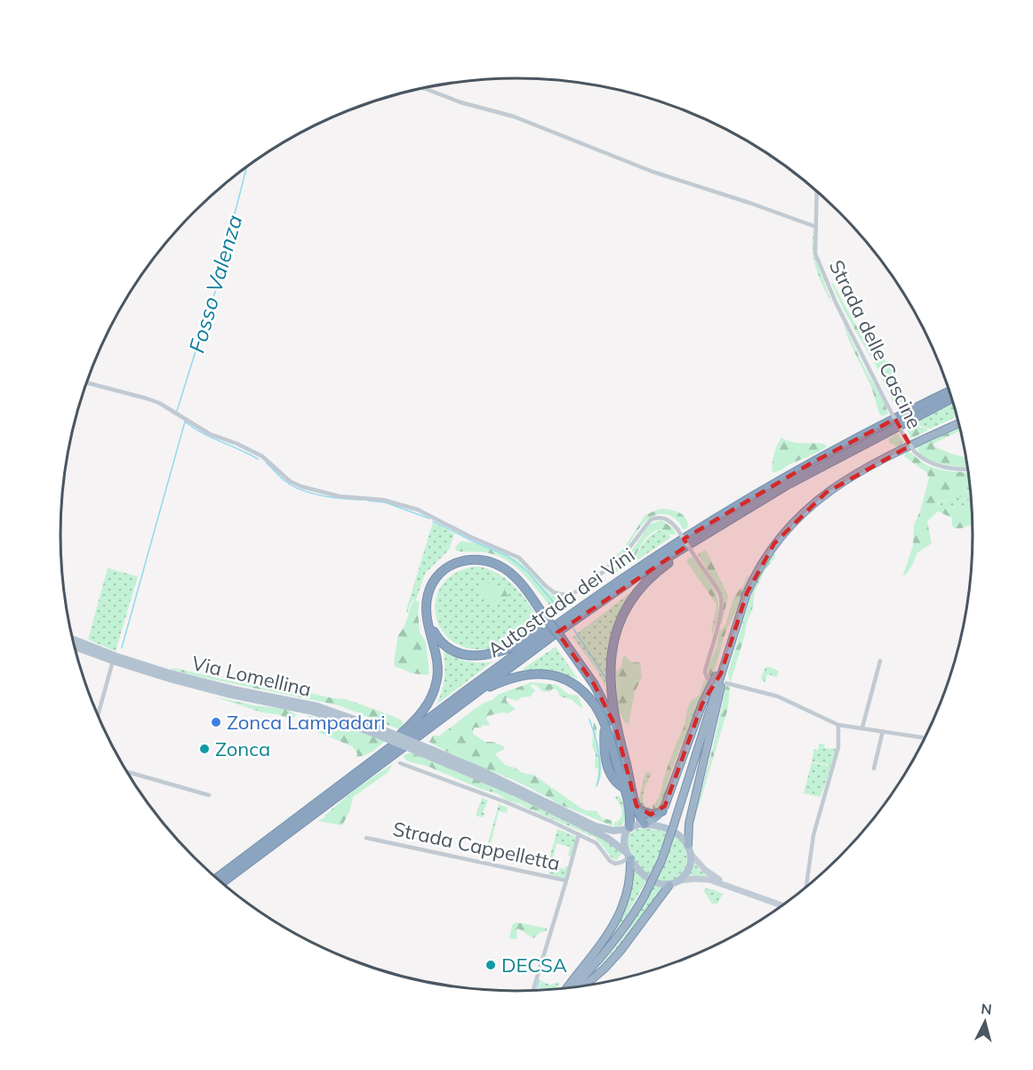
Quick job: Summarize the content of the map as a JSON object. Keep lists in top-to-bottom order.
{
  "streets": {
    "highway": ["Autostrada dei Vini"],
    "main road": ["Via Lomellina"],
    "street": ["Strada delle Cascine", "Strada Cappelletta"]
  },
  "water": ["Fosso Valenza"],
  "places": ["Zonca Lampadari", "Zonca", "DECSA"],
  "north": "top"
}
